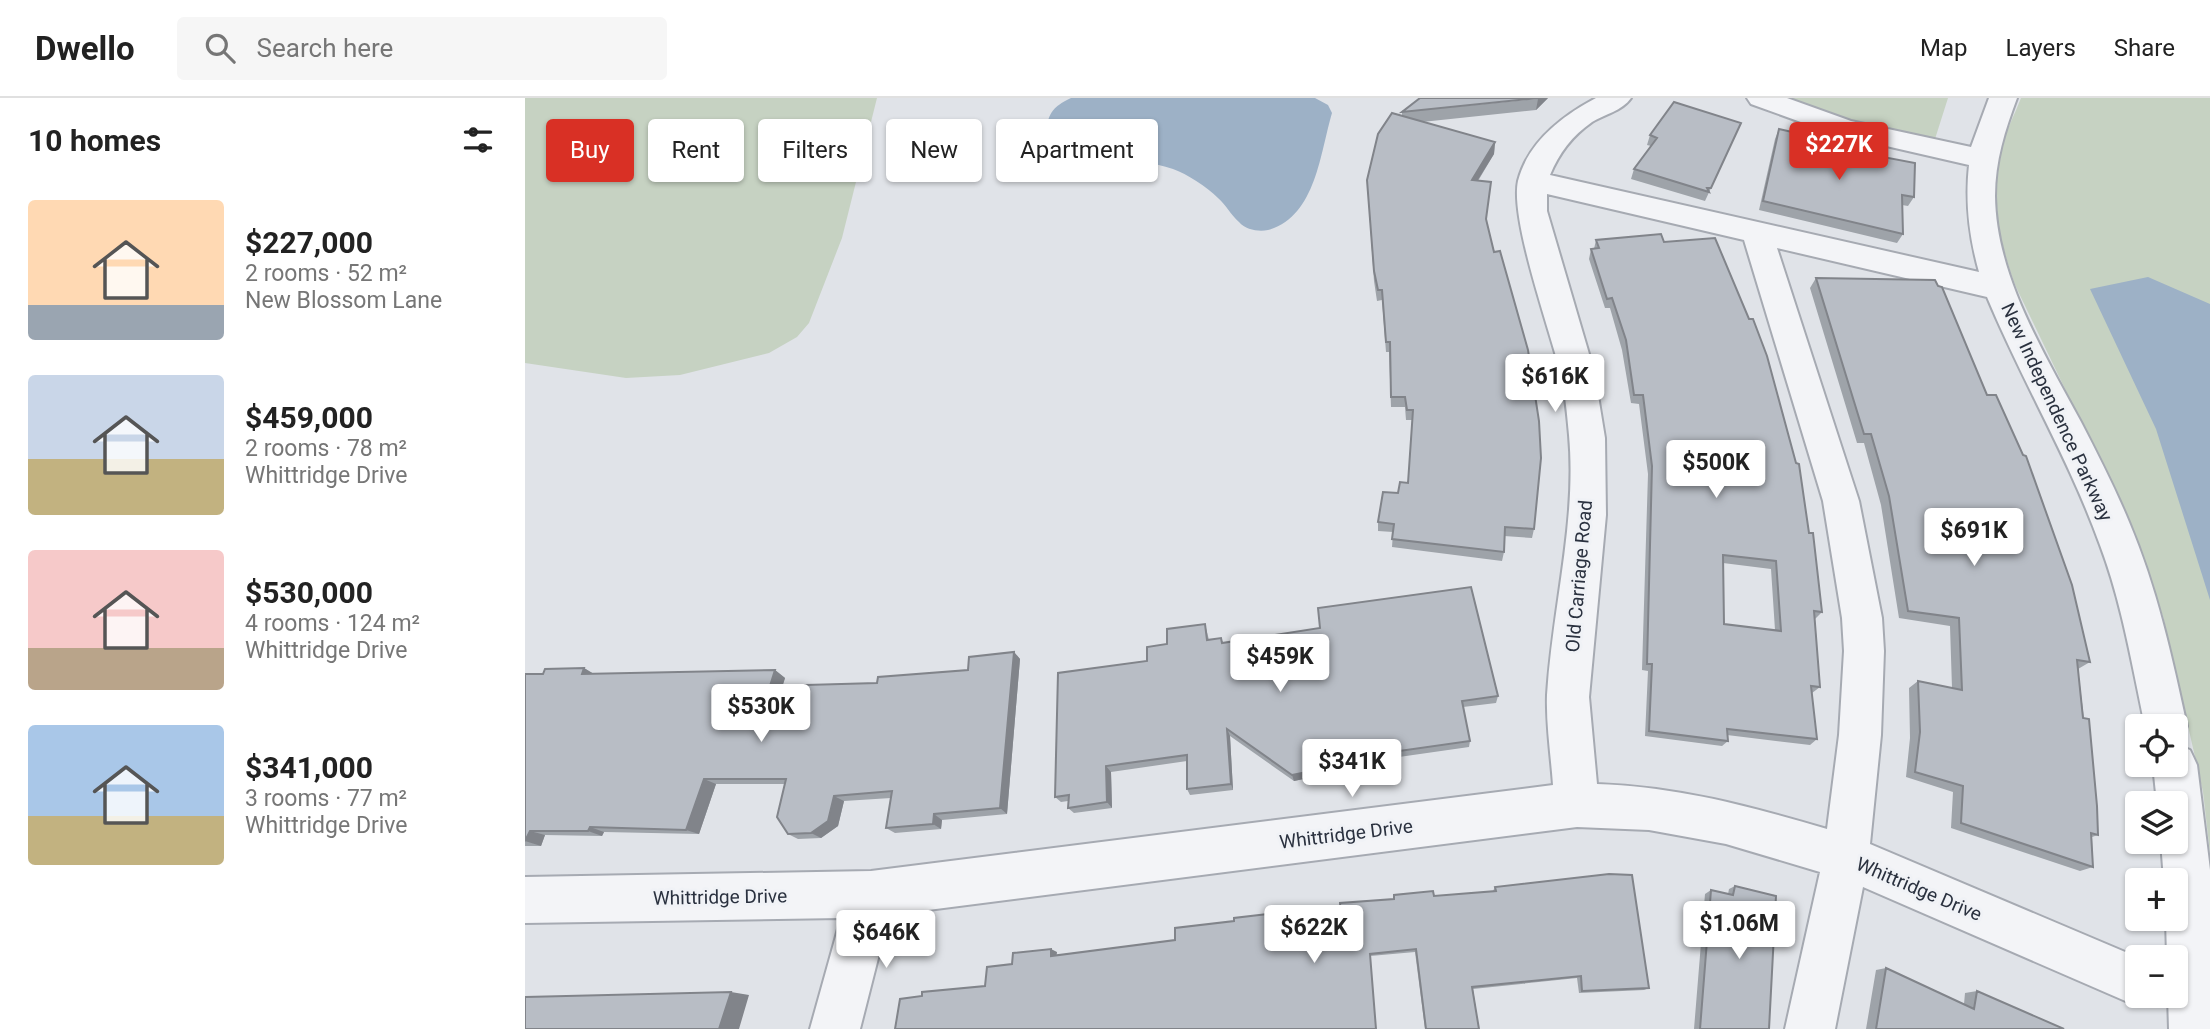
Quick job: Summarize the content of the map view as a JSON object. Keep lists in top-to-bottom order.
{
  "streets": {
    "street": ["New Independence Parkway", "Old Carriage Road", "Whittridge Drive"]
  },
  "crossings": [
    ["Old Carriage Road", "Whittridge Drive"]
  ],
  "page": {
    "header": "Dwello",
    "search": "Search here",
    "nav": ["Map", "Layers", "Share"],
    "heading": "10 homes",
    "chip": [
      "Buy",
      "Rent",
      "Filters",
      "New",
      "Apartment"
    ],
    "price": [
      "$227K",
      "$616K",
      "$500K",
      "$691K",
      "$459K",
      "$530K",
      "$341K",
      "$1.06M",
      "$622K",
      "$646K"
    ],
    "list": [
      {
        "name": "$227,000",
        "note": "2 rooms · 52 m² · New Blossom Lane"
      },
      {
        "name": "$459,000",
        "note": "2 rooms · 78 m² · Whittridge Drive"
      },
      {
        "name": "$530,000",
        "note": "4 rooms · 124 m² · Whittridge Drive"
      },
      {
        "name": "$341,000",
        "note": "3 rooms · 77 m² · Whittridge Drive"
      }
    ],
    "map_buttons": ["+", "−"]
  }
}
